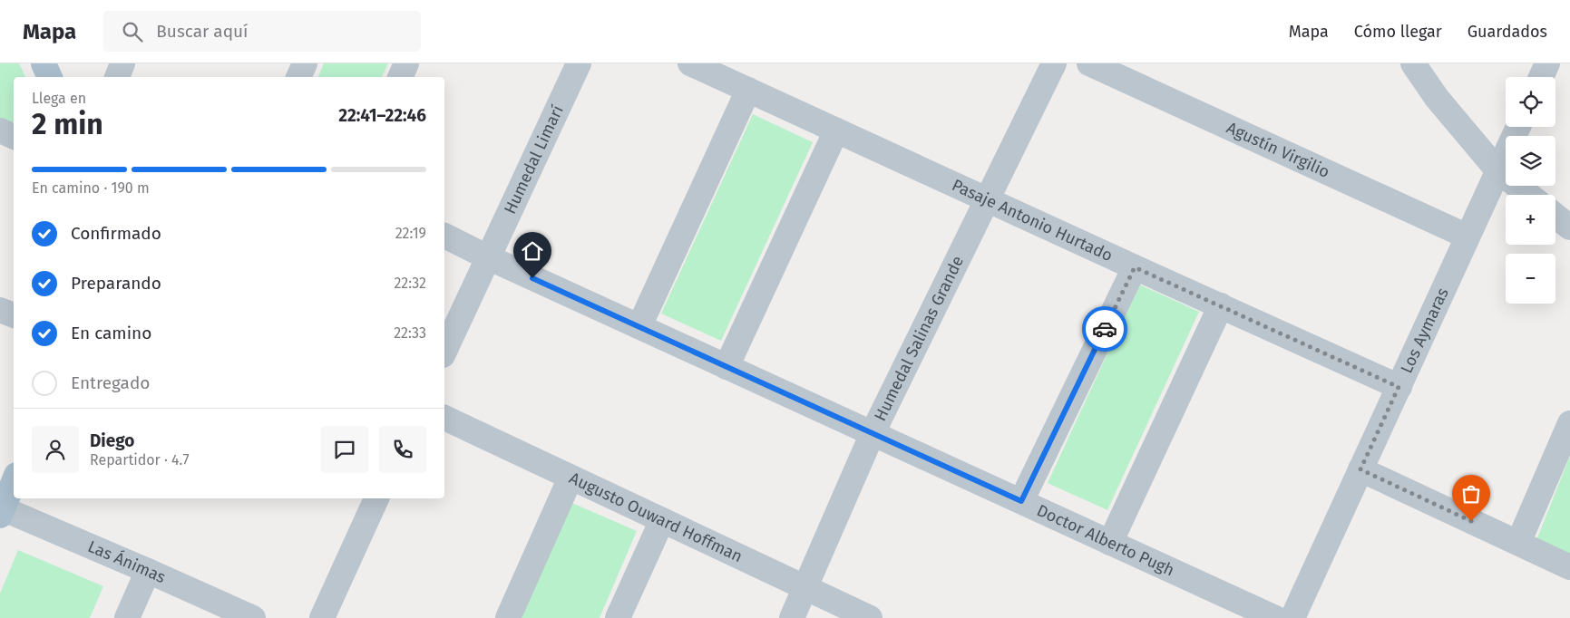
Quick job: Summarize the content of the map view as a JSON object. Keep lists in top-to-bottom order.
{
  "streets": {
    "street": [
      "Agustín Virgilio",
      "Humedal Limarí",
      "Pasaje Antonio Hurtado",
      "Los Aymaras",
      "Humedal Salinas Grande",
      "Augusto Ouward Hoffman",
      "Doctor Alberto Pugh",
      "Las Ánimas"
    ]
  },
  "crossings": [
    ["Agustín Virgilio", "Los Aymaras"],
    ["Humedal Limarí", "Doctor Alberto Pugh"],
    ["Pasaje Antonio Hurtado", "Los Aymaras"],
    ["Pasaje Antonio Hurtado", "Humedal Salinas Grande"],
    ["Humedal Salinas Grande", "Augusto Ouward Hoffman"],
    ["Humedal Salinas Grande", "Doctor Alberto Pugh"]
  ],
  "page": {
    "header": "Mapa",
    "search": "Buscar aquí",
    "nav": ["Mapa", "Cómo llegar", "Guardados"],
    "map_buttons": ["+", "−"],
    "heading": ["2 min", "Llega en", "22:41–22:46"],
    "panel": ["Diego", "Repartidor · 4.7"],
    "bar": "En camino · 190 m",
    "list": [
      ["Confirmado", "22:19"],
      ["Preparando", "22:32"],
      ["En camino", "22:33"],
      "Entregado"
    ]
  }
}
